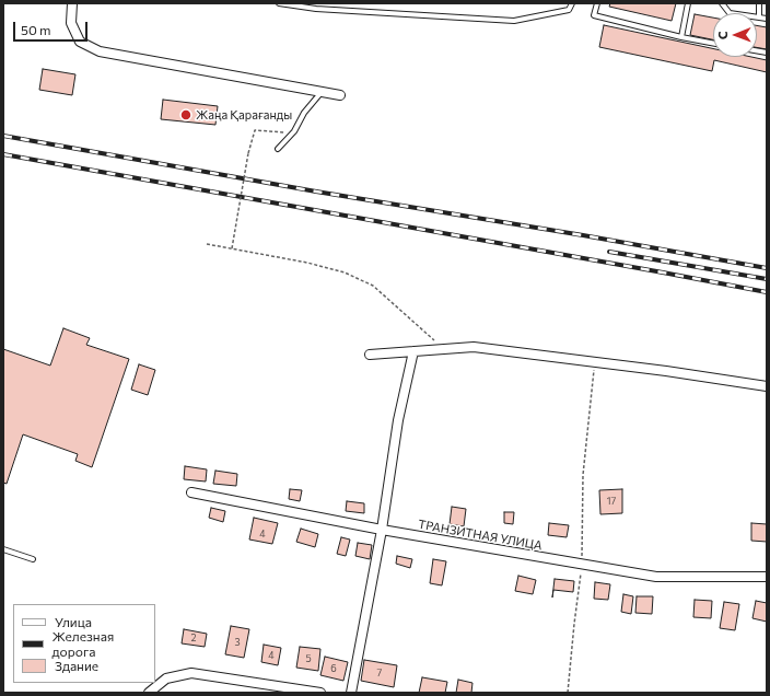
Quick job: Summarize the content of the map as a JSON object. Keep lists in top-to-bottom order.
{
  "streets": {
    "street": ["ТРАНЗИТНАЯ УЛИЦА"]
  },
  "places": ["Жаңа Қарағанды"],
  "house_numbers": [
    "17",
    "4",
    "2",
    "3",
    "4",
    "5",
    "6",
    "7"
  ],
  "legend": ["Улица", "Железная дорога", "Здание"],
  "scale_bar": "50 m",
  "north": "left"
}
